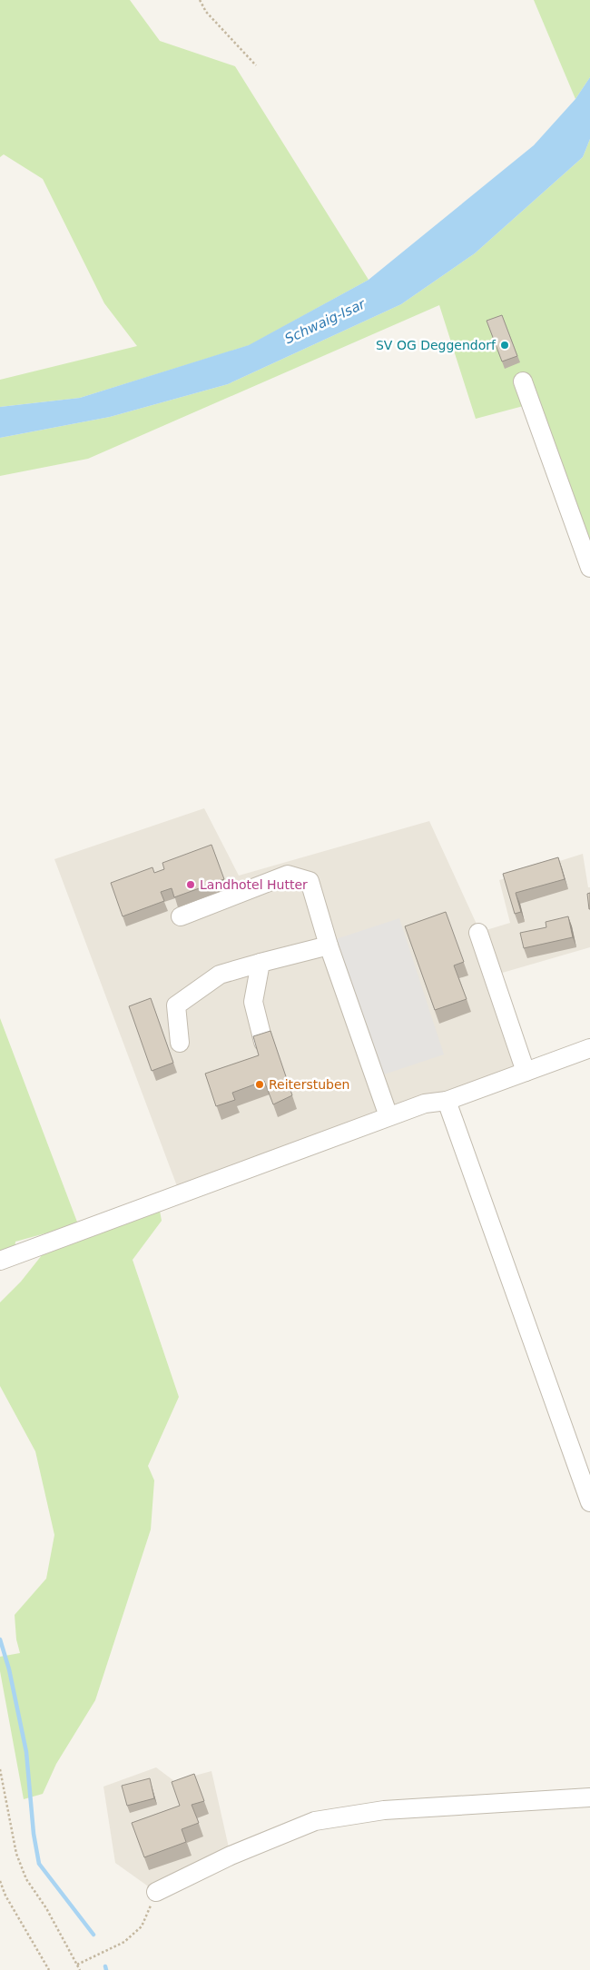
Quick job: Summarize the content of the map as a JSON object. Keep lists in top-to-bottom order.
{
  "water": ["Schwaig-Isar"],
  "places": ["SV OG Deggendorf", "Landhotel Hutter", "Reiterstuben"]
}
